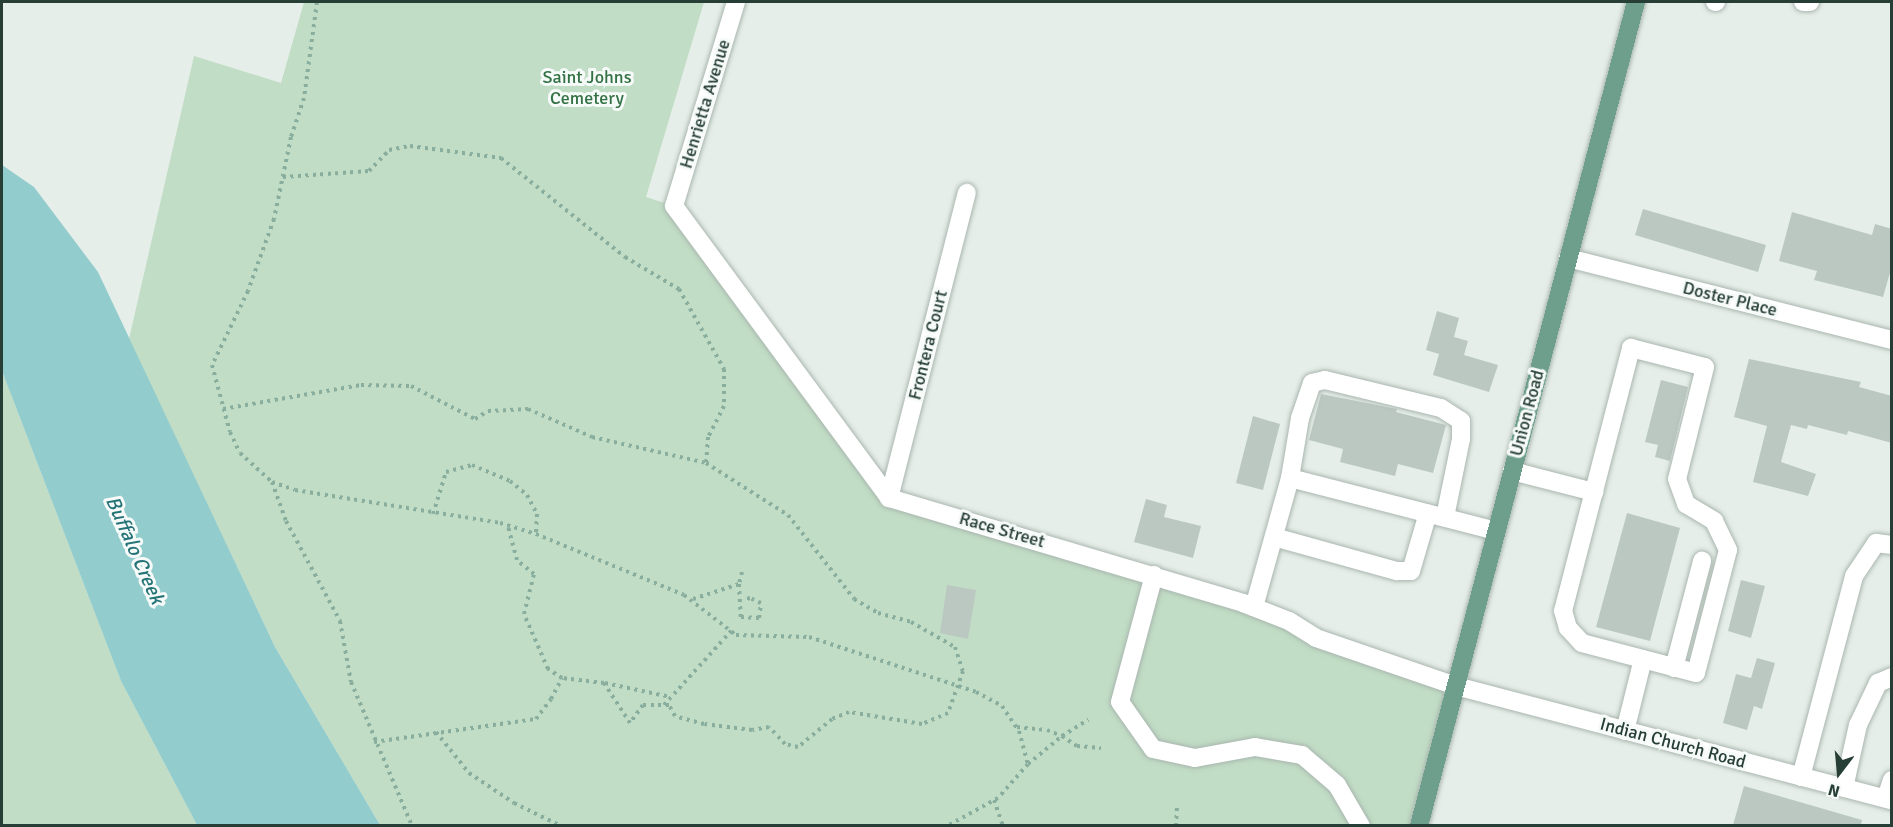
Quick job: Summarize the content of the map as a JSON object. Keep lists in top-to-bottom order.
{
  "streets": {
    "main road": ["Union Road"],
    "street": [
      "Henrietta Avenue",
      "Doster Place",
      "Frontera Court",
      "Race Street",
      "Indian Church Road"
    ]
  },
  "crossings": [
    ["Henrietta Avenue", "Frontera Court"],
    ["Henrietta Avenue", "Race Street"],
    ["Doster Place", "Union Road"],
    ["Frontera Court", "Race Street"],
    ["Union Road", "Race Street"],
    ["Union Road", "Indian Church Road"],
    ["Race Street", "Indian Church Road"]
  ],
  "water": ["Buffalo Creek"],
  "parks": ["Saint Johns Cemetery"],
  "north": "bottom"
}
